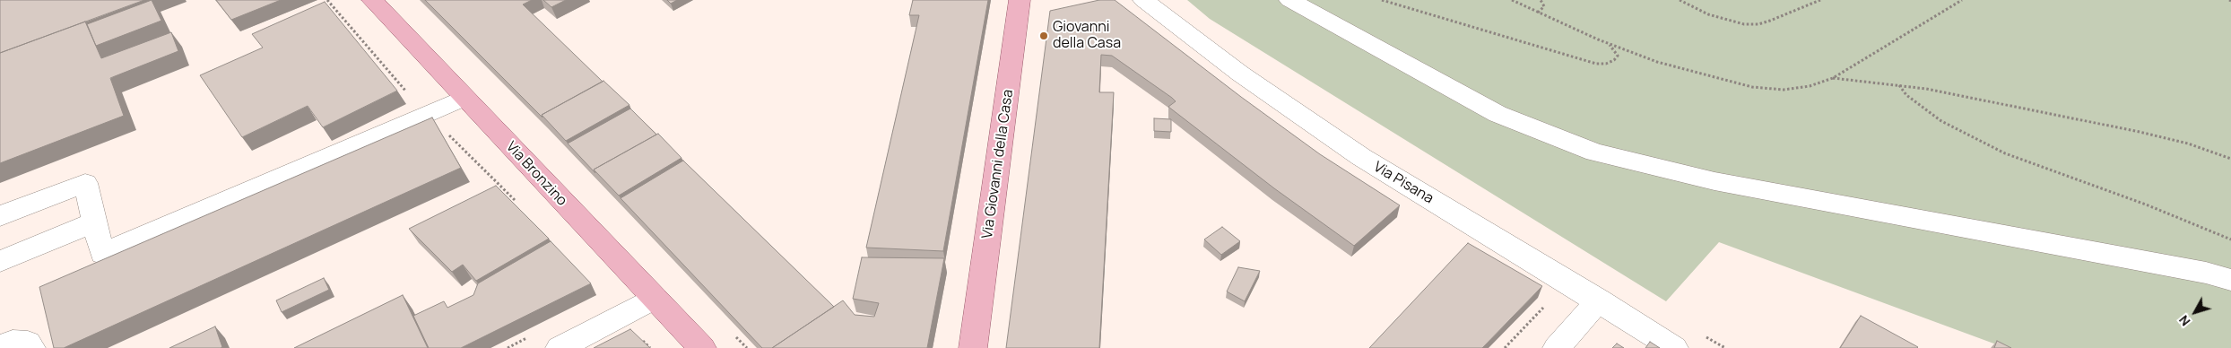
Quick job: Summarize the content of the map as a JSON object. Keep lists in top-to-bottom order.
{
  "streets": {
    "main road": ["Via Giovanni della Casa", "Via Bronzino"],
    "street": ["Via Pisana"]
  },
  "places": ["Giovanni della Casa"],
  "north": "bottom left"
}
